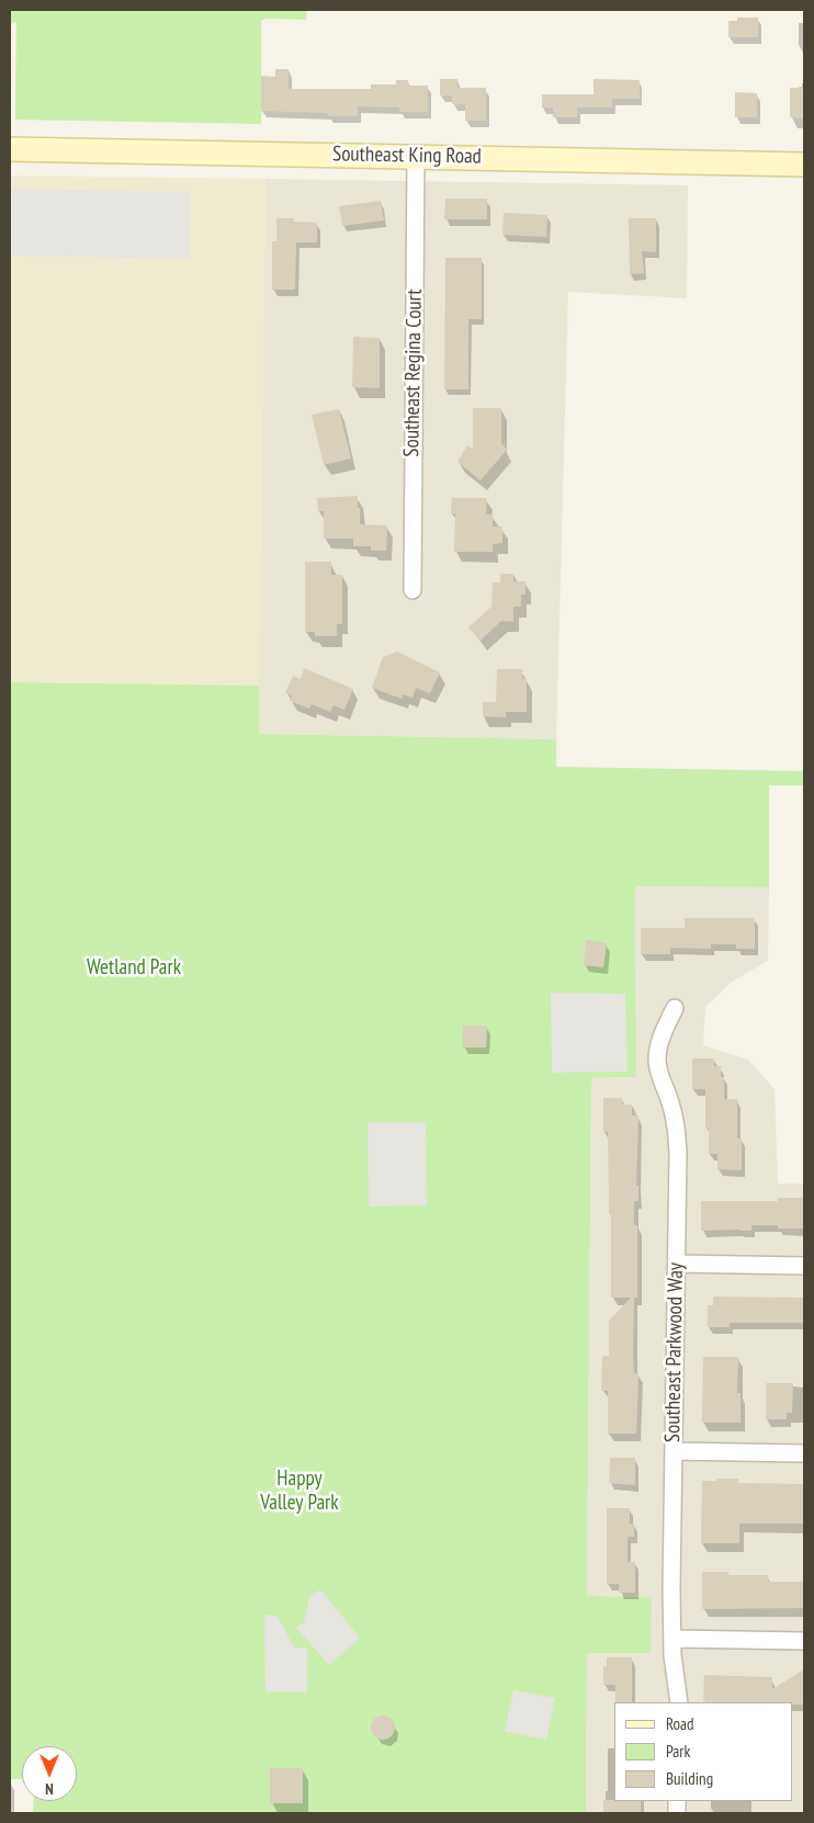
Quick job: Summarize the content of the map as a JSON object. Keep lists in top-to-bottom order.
{
  "streets": {
    "main road": ["Southeast King Road"],
    "street": ["Southeast Regina Court", "Southeast Parkwood Way"]
  },
  "crossings": [
    ["Southeast King Road", "Southeast Regina Court"]
  ],
  "parks": ["Wetland Park", "Happy Valley Park"],
  "legend": ["Road", "Park", "Building"],
  "north": "bottom"
}
